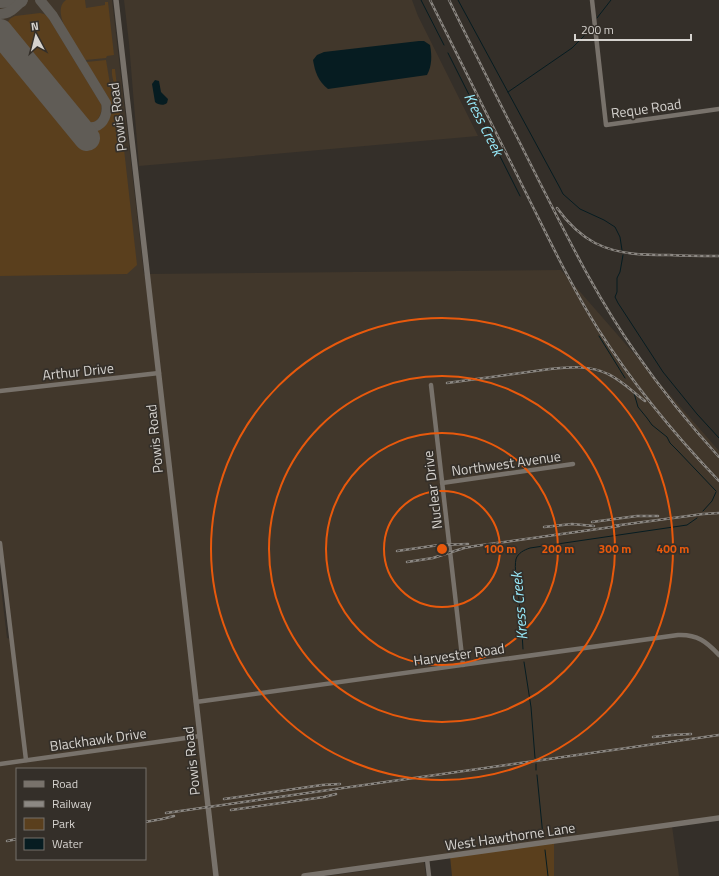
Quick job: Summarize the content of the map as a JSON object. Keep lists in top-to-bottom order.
{
  "streets": {
    "street": [
      "Reque Road",
      "Powis Road",
      "Arthur Drive",
      "Northwest Avenue",
      "Nuclear Drive",
      "Harvester Road",
      "Blackhawk Drive",
      "West Hawthorne Lane"
    ]
  },
  "crossings": [
    ["Powis Road", "Arthur Drive"],
    ["Powis Road", "Harvester Road"],
    ["Powis Road", "Blackhawk Drive"],
    ["Northwest Avenue", "Nuclear Drive"],
    ["Nuclear Drive", "Harvester Road"]
  ],
  "water": ["Kress Creek"],
  "legend": [
    "Road",
    "Railway",
    "Park",
    "Water"
  ],
  "scale_bar": "200 m",
  "north": "top",
  "rings": [
    "100 m",
    "200 m",
    "300 m",
    "400 m"
  ]
}
